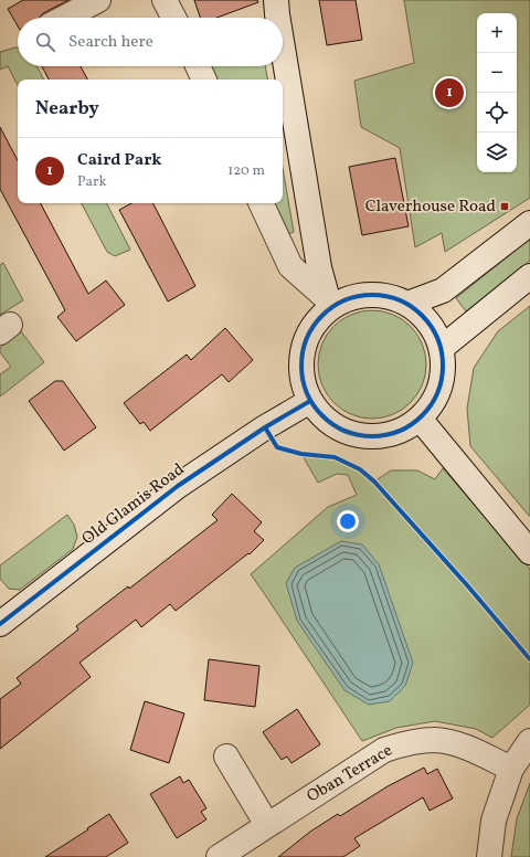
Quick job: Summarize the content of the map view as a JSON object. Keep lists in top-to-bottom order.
{
  "streets": {
    "street": ["Old Glamis Road", "Oban Terrace"]
  },
  "places": {
    "transit": ["Claverhouse Road"]
  },
  "page": {
    "map_buttons": ["+", "−"],
    "search": "Search here",
    "pins": "1",
    "heading": "Nearby",
    "list": [
      {
        "mark": "1",
        "name": "Caird Park",
        "note": "Park",
        "value": "120 m"
      }
    ]
  }
}
